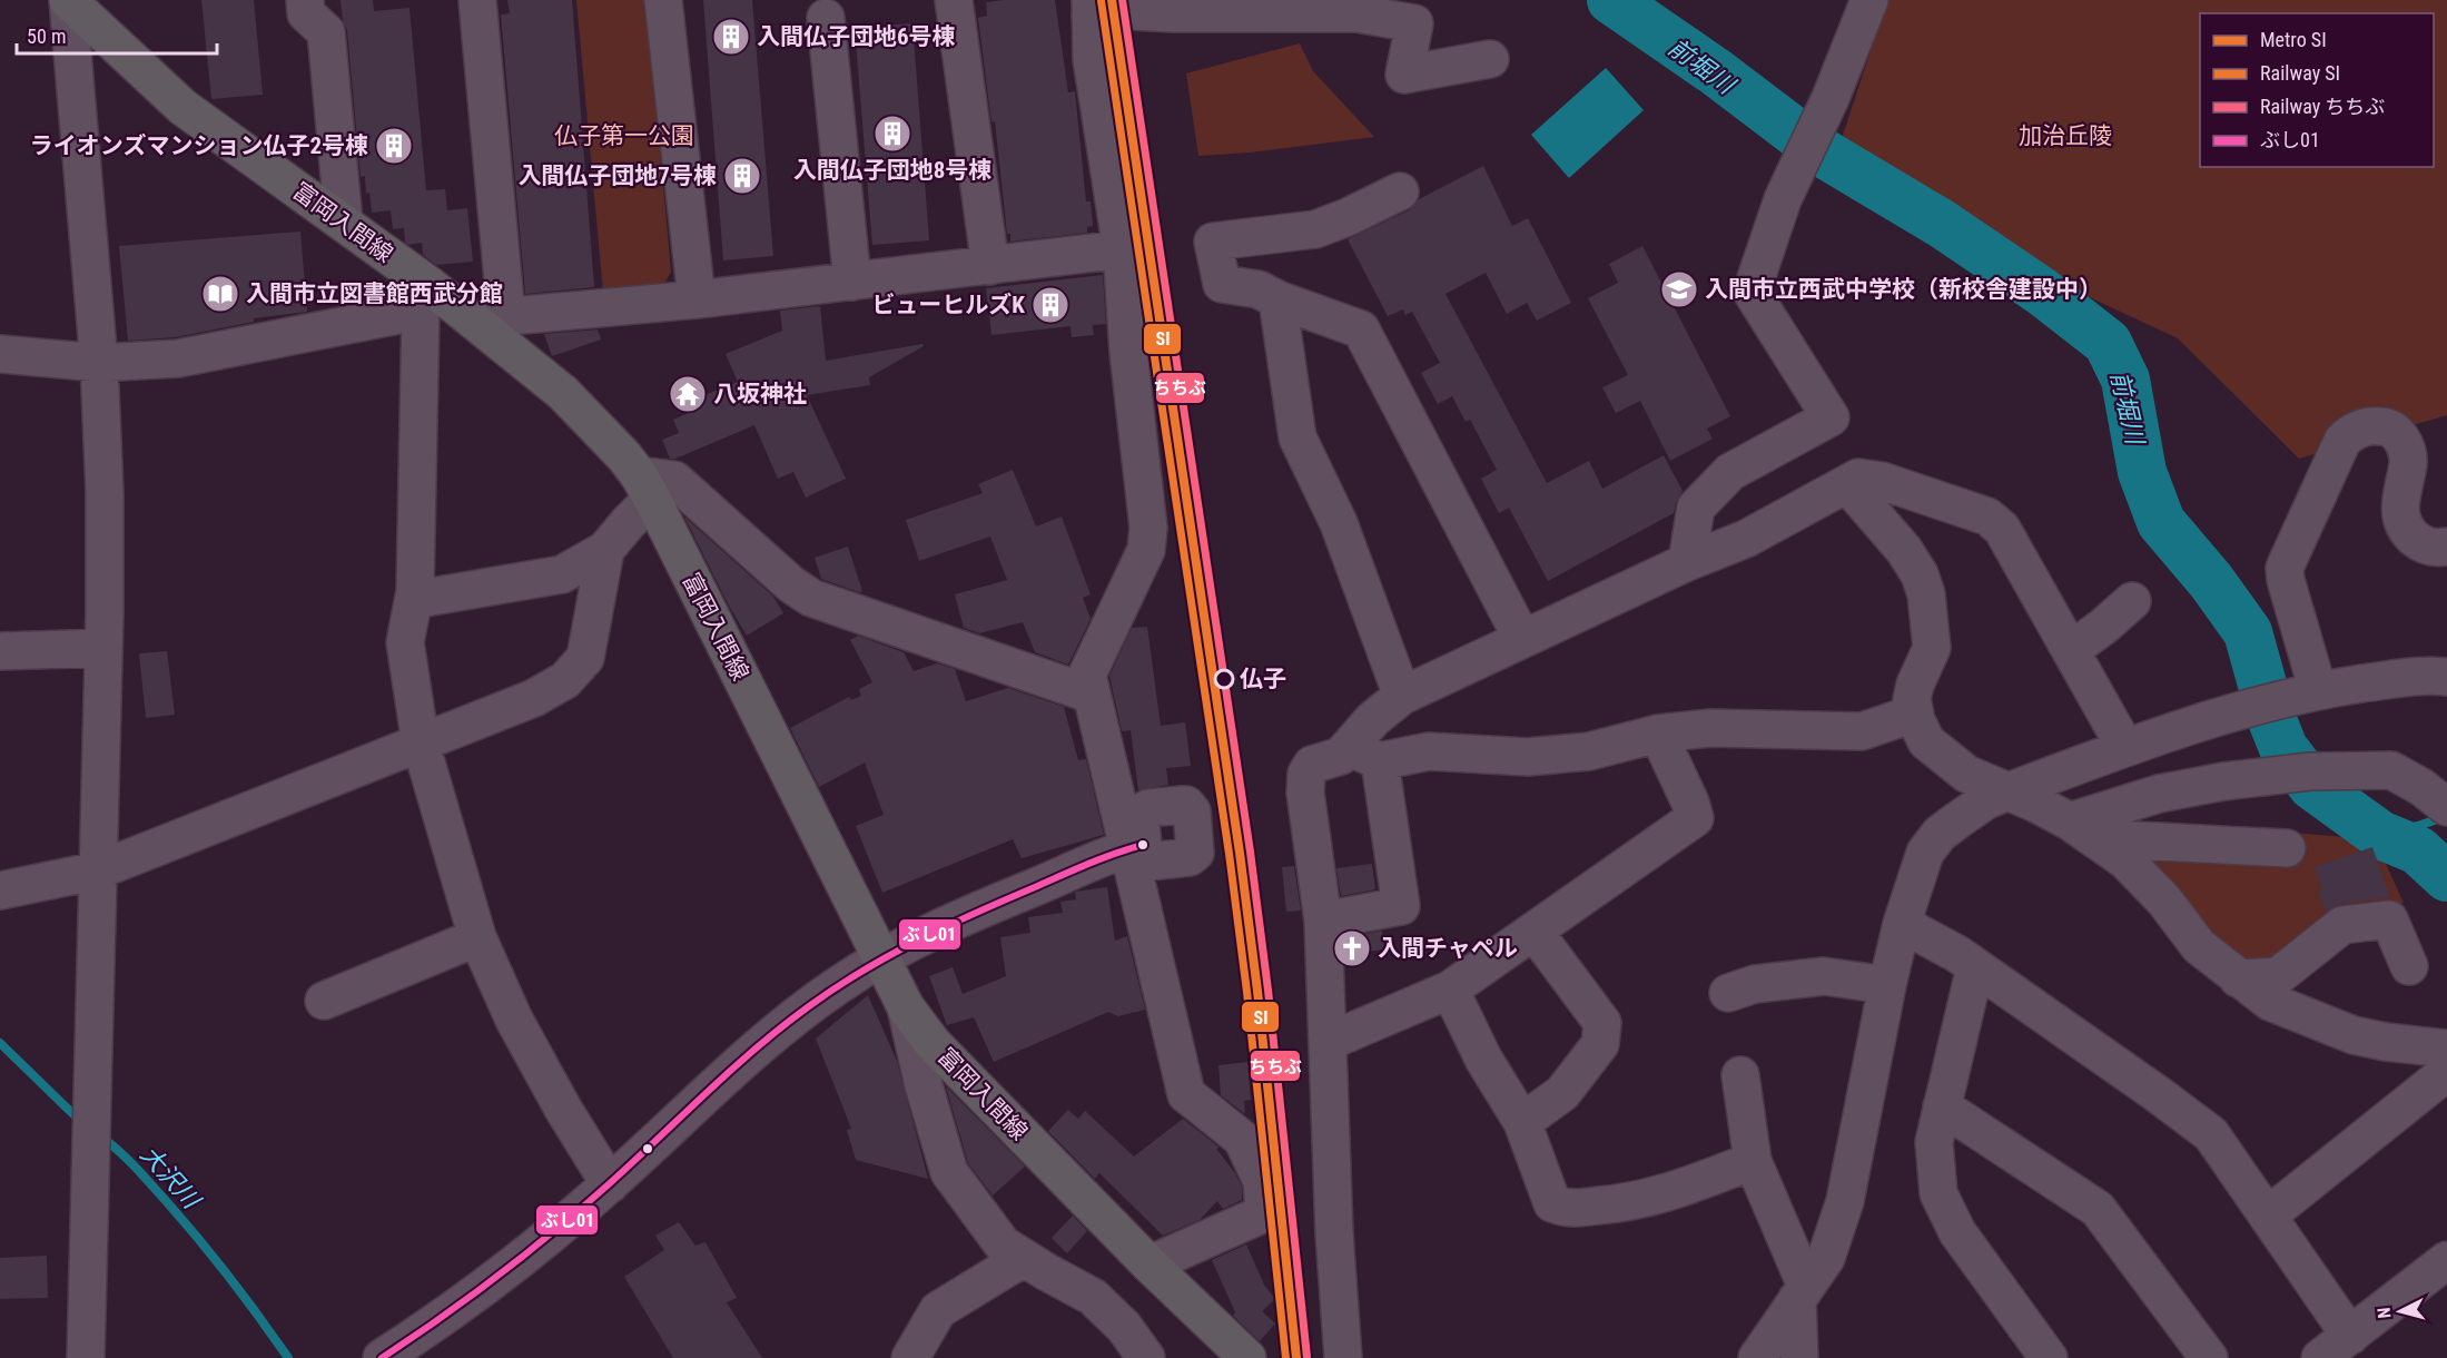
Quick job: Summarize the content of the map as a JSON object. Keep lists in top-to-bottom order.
{
  "streets": {
    "main road": ["富岡入間線"]
  },
  "water": ["前堀川", "大沢川"],
  "parks": ["仏子第一公園", "加治丘陵"],
  "places": {
    "building": [
      "入間仏子団地6号棟",
      "入間仏子団地8号棟",
      "ライオンズマンション仏子2号棟",
      "入間仏子団地7号棟",
      "ビューヒルズK"
    ],
    "school or university": ["入間市立西武中学校（新校舎建設中）"],
    "library": ["入間市立図書館西武分館"],
    "temple": ["八坂神社"],
    "other": ["仏子"],
    "church": ["入間チャペル"]
  },
  "lines": [
    "metro line SI",
    "rail line ちちぶ",
    "rail line SI",
    "transit line ぶし01"
  ],
  "legend": [
    "Metro SI",
    "Railway SI",
    "Railway ちちぶ",
    "ぶし01"
  ],
  "scale_bar": "50 m",
  "north": "left"
}
